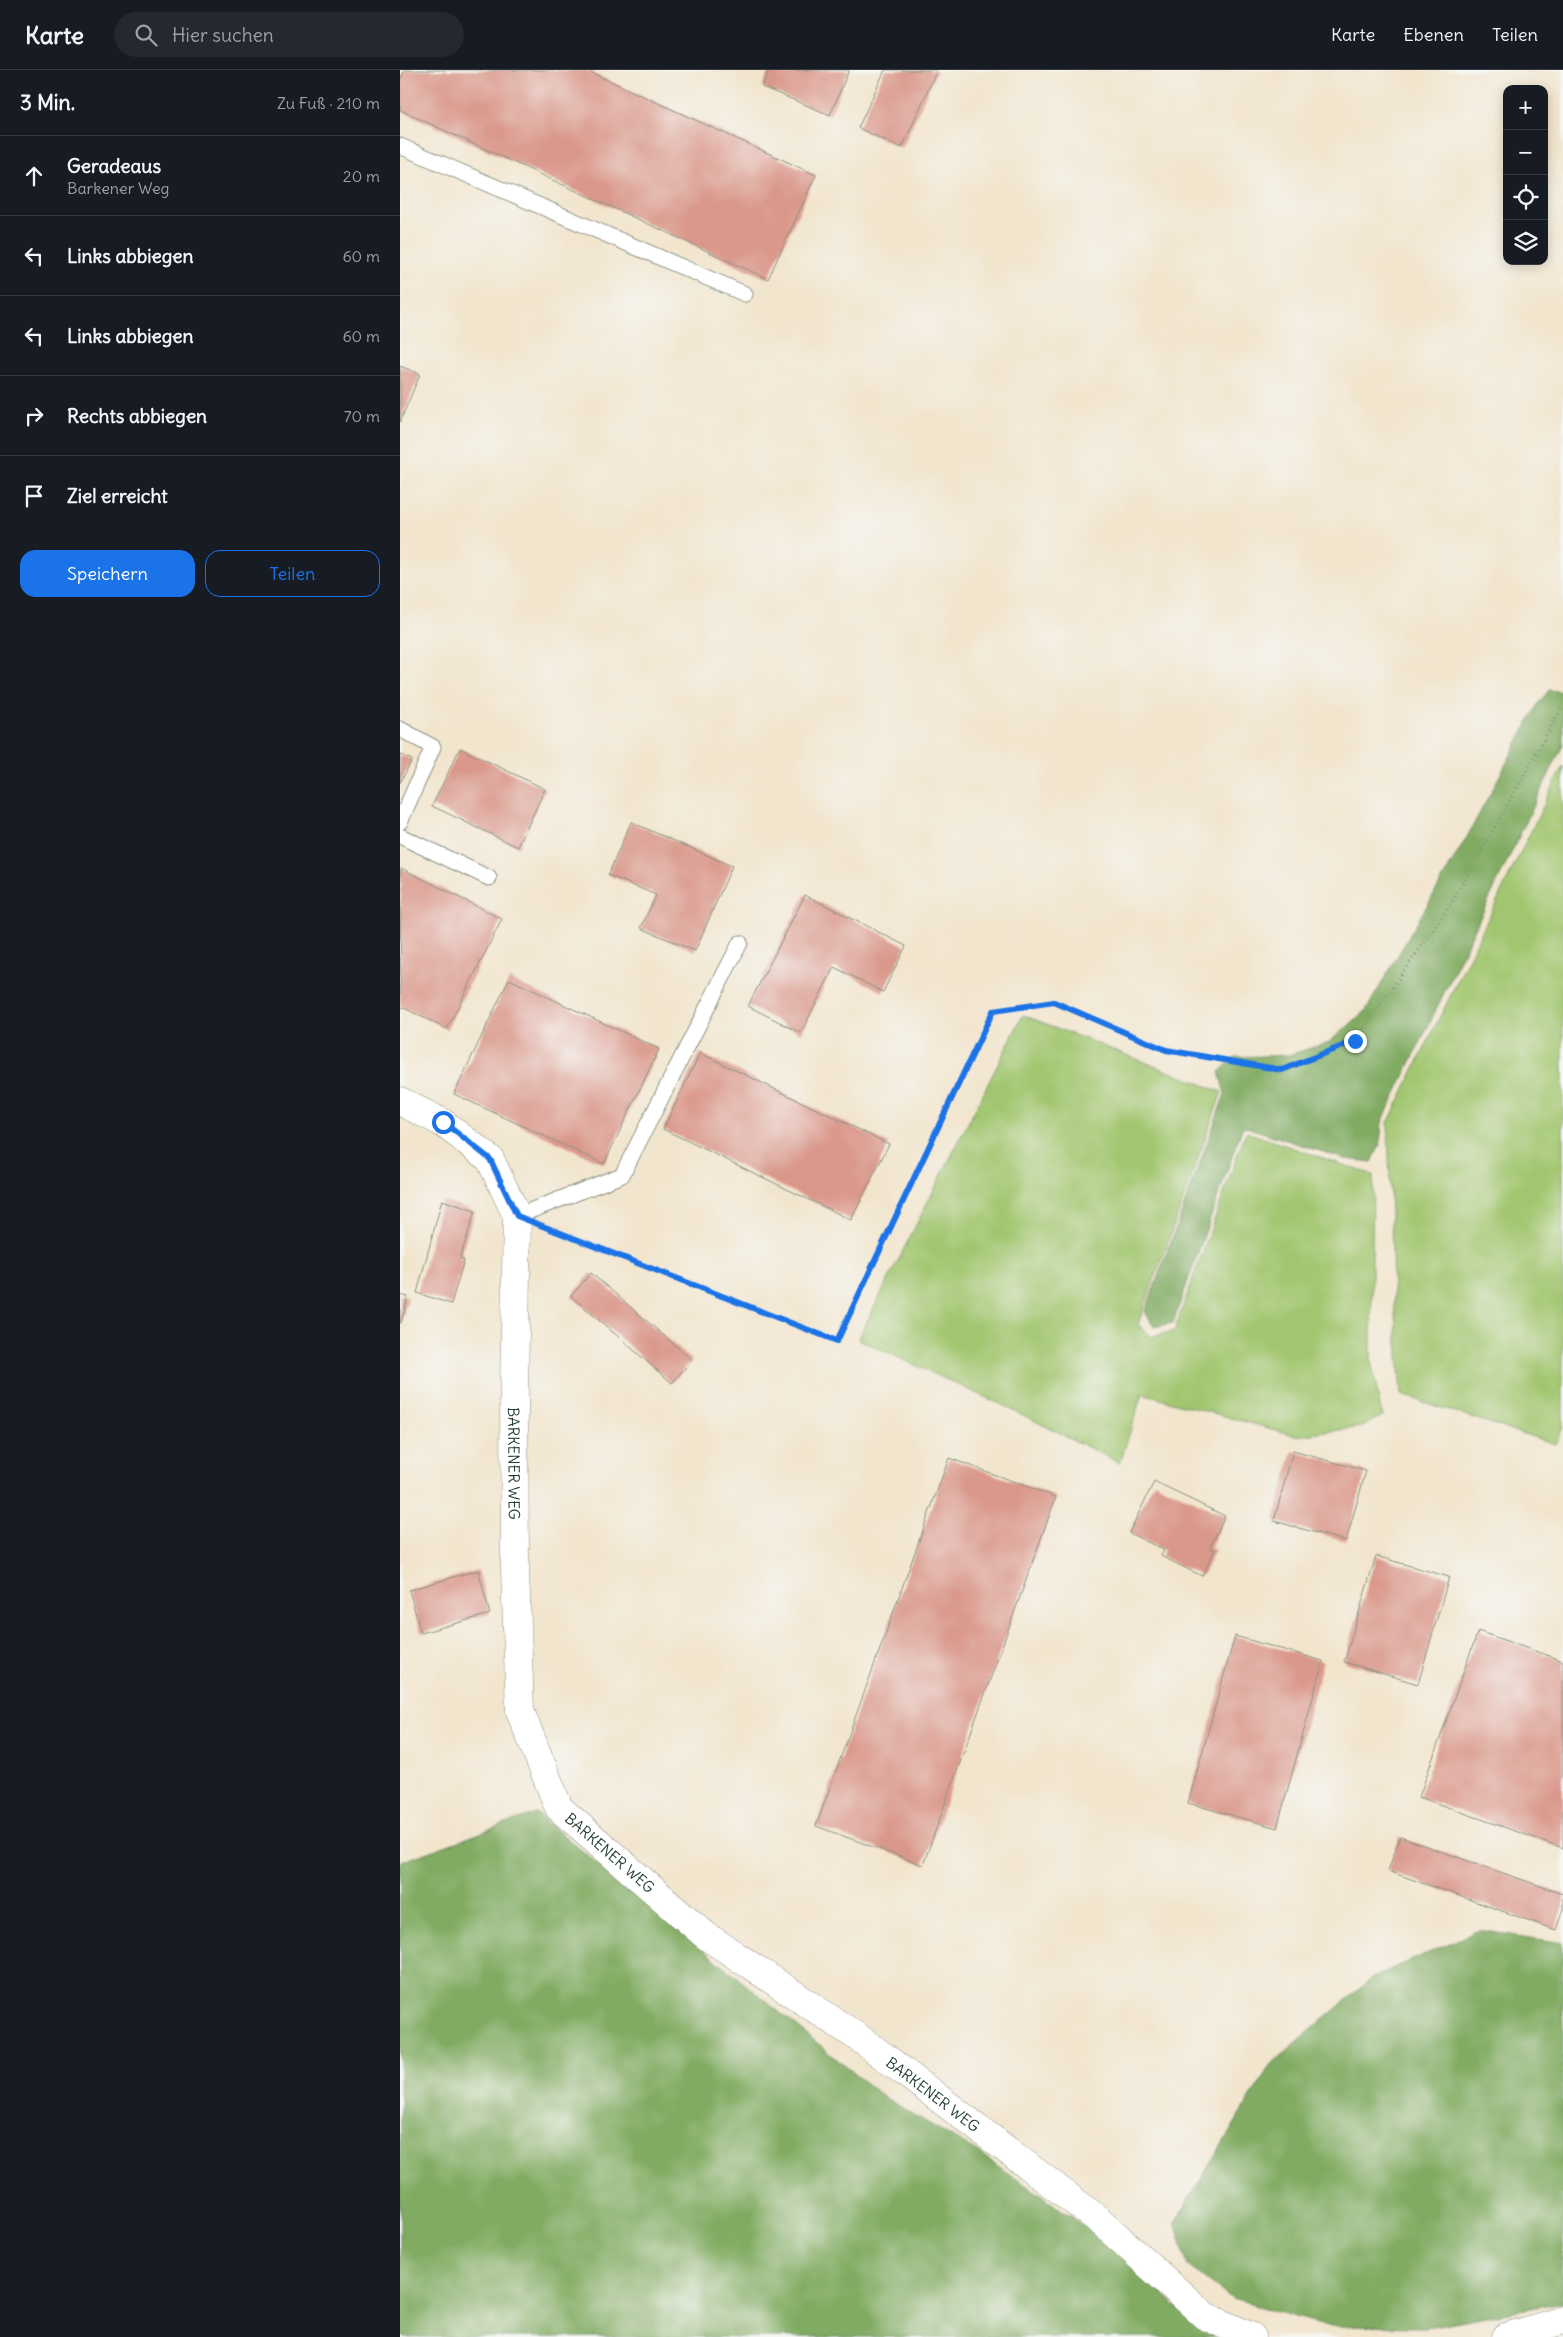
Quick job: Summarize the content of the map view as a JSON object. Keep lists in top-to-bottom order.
{
  "streets": {
    "street": ["BARKENER WEG"]
  },
  "page": {
    "header": "Karte",
    "search": "Hier suchen",
    "nav": ["Karte", "Ebenen", "Teilen"],
    "heading": ["3 Min.", "Zu Fuß · 210 m"],
    "map_buttons": ["+", "−"],
    "list": [
      ["Geradeaus", "Barkener Weg", "20 m"],
      ["Links abbiegen", "60 m"],
      ["Links abbiegen", "60 m"],
      ["Rechts abbiegen", "70 m"],
      "Ziel erreicht"
    ],
    "buttons": ["Speichern", "Teilen"]
  }
}
